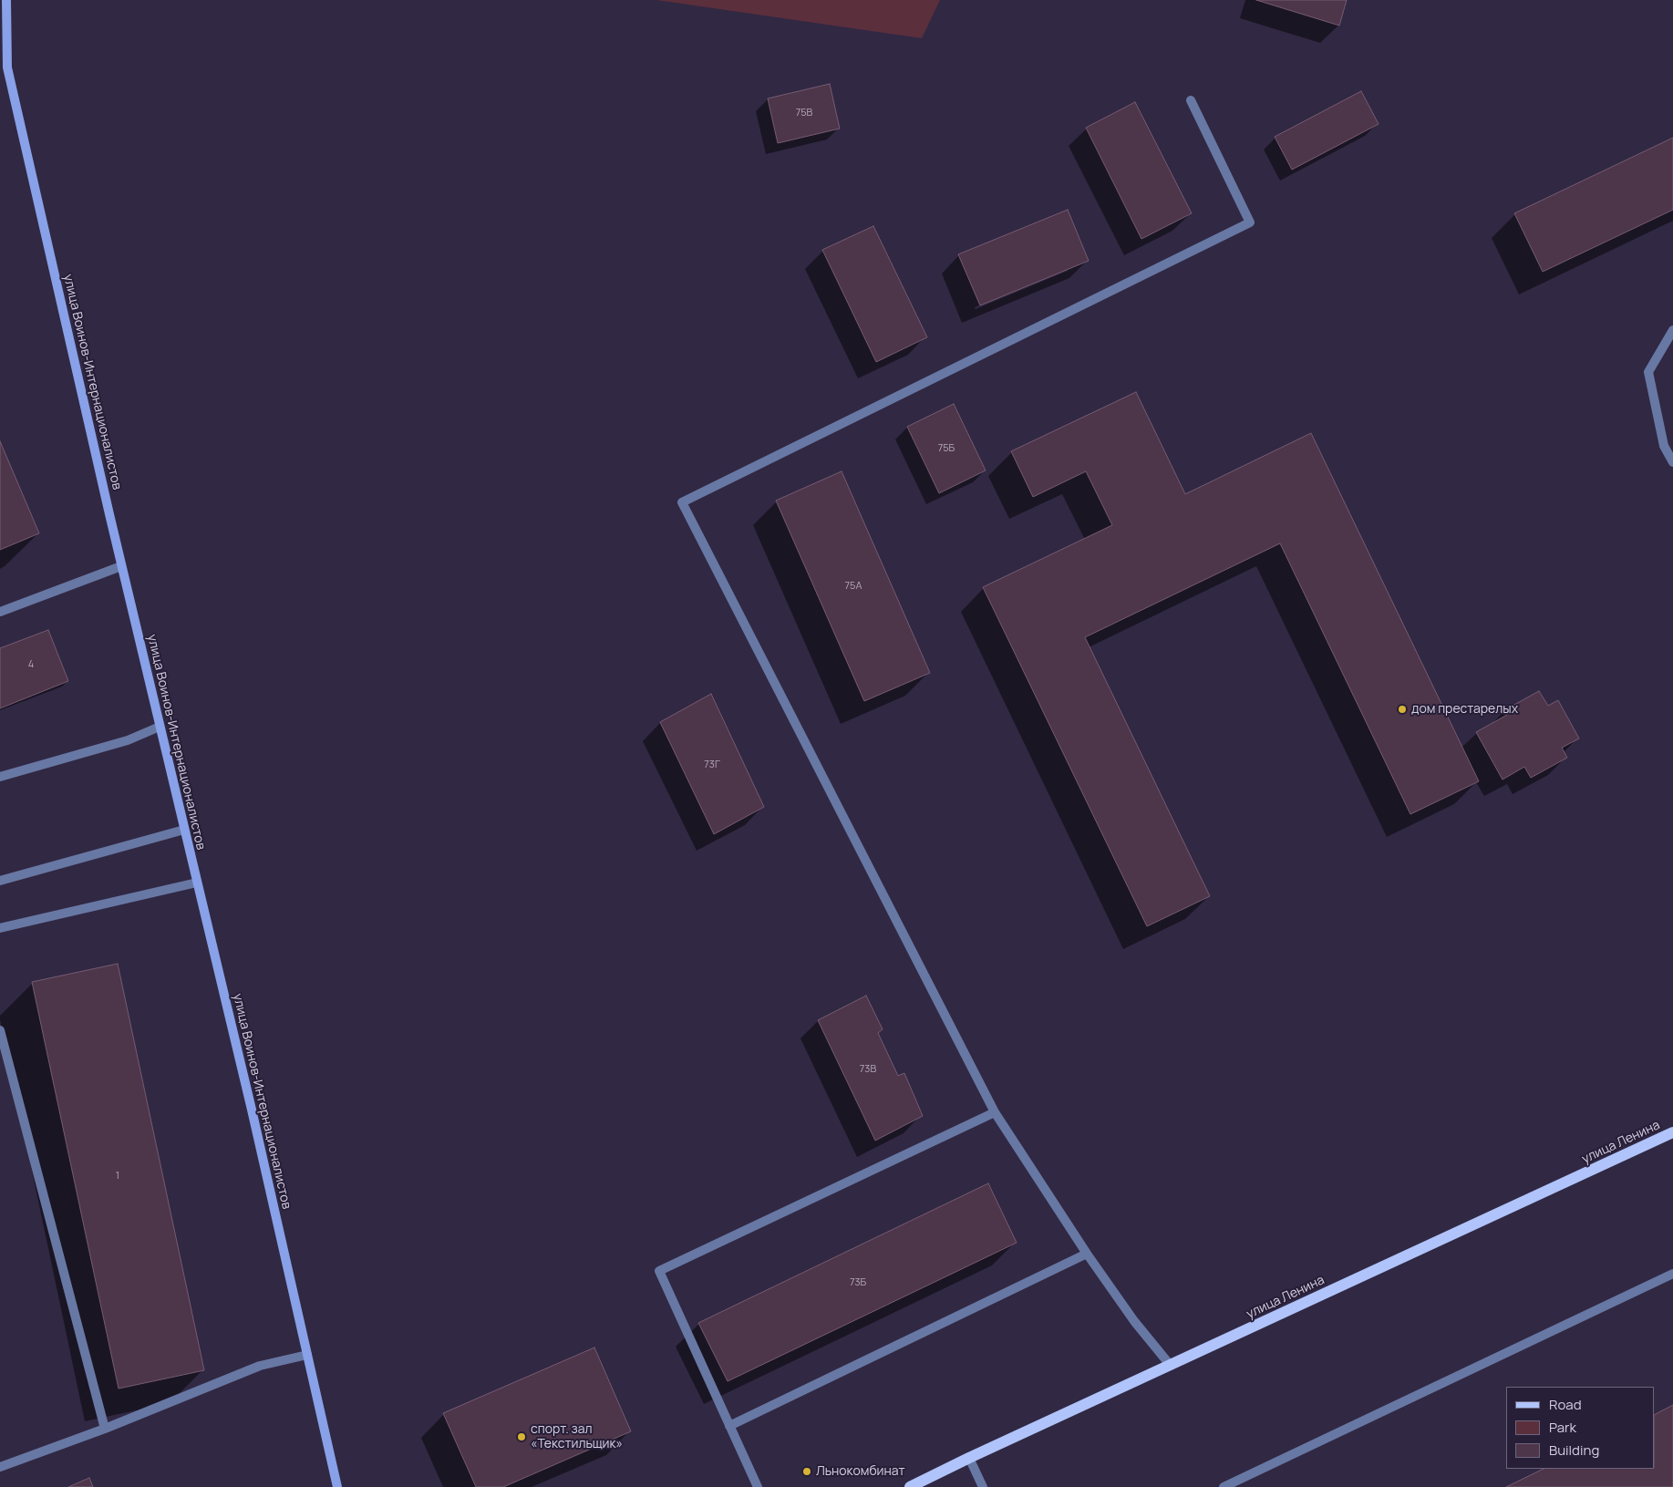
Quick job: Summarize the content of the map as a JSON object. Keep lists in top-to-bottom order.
{
  "streets": {
    "main road": ["улица Ленина"],
    "street": ["улица Воинов-Интернационалистов"]
  },
  "places": ["дом престарелых", "спорт. зал «Текстильщик»", "Льнокомбинат"],
  "house_numbers": [
    "75В",
    "75Б",
    "75А",
    "4",
    "73Г",
    "73В",
    "1",
    "73Б"
  ],
  "legend": ["Road", "Park", "Building"]
}
